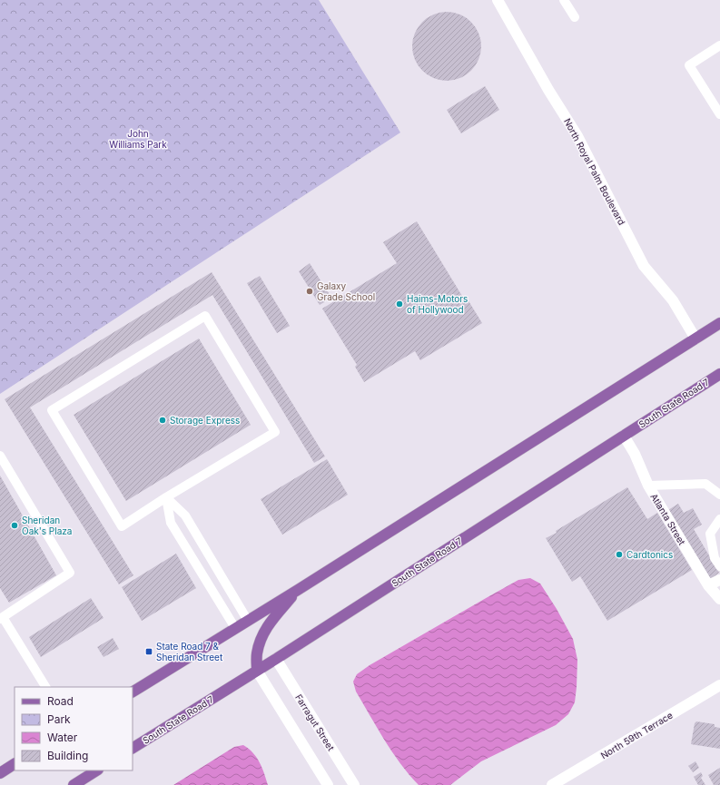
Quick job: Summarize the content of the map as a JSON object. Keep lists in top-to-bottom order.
{
  "streets": {
    "main road": ["South State Road 7"],
    "street": [
      "North Royal Palm Boulevard",
      "Atlanta Street",
      "Farragut Street",
      "North 59th Terrace"
    ]
  },
  "crossings": [
    ["South State Road 7", "Atlanta Street"],
    ["South State Road 7", "Farragut Street"]
  ],
  "parks": ["John Williams Park"],
  "places": {
    "other": [
      "Galaxy Grade School",
      "Haims-Motors of Hollywood",
      "Storage Express",
      "Sheridan Oak's Plaza",
      "Cardtonics"
    ],
    "transit": ["State Road 7 & Sheridan Street"]
  },
  "legend": [
    "Road",
    "Park",
    "Water",
    "Building"
  ]
}
